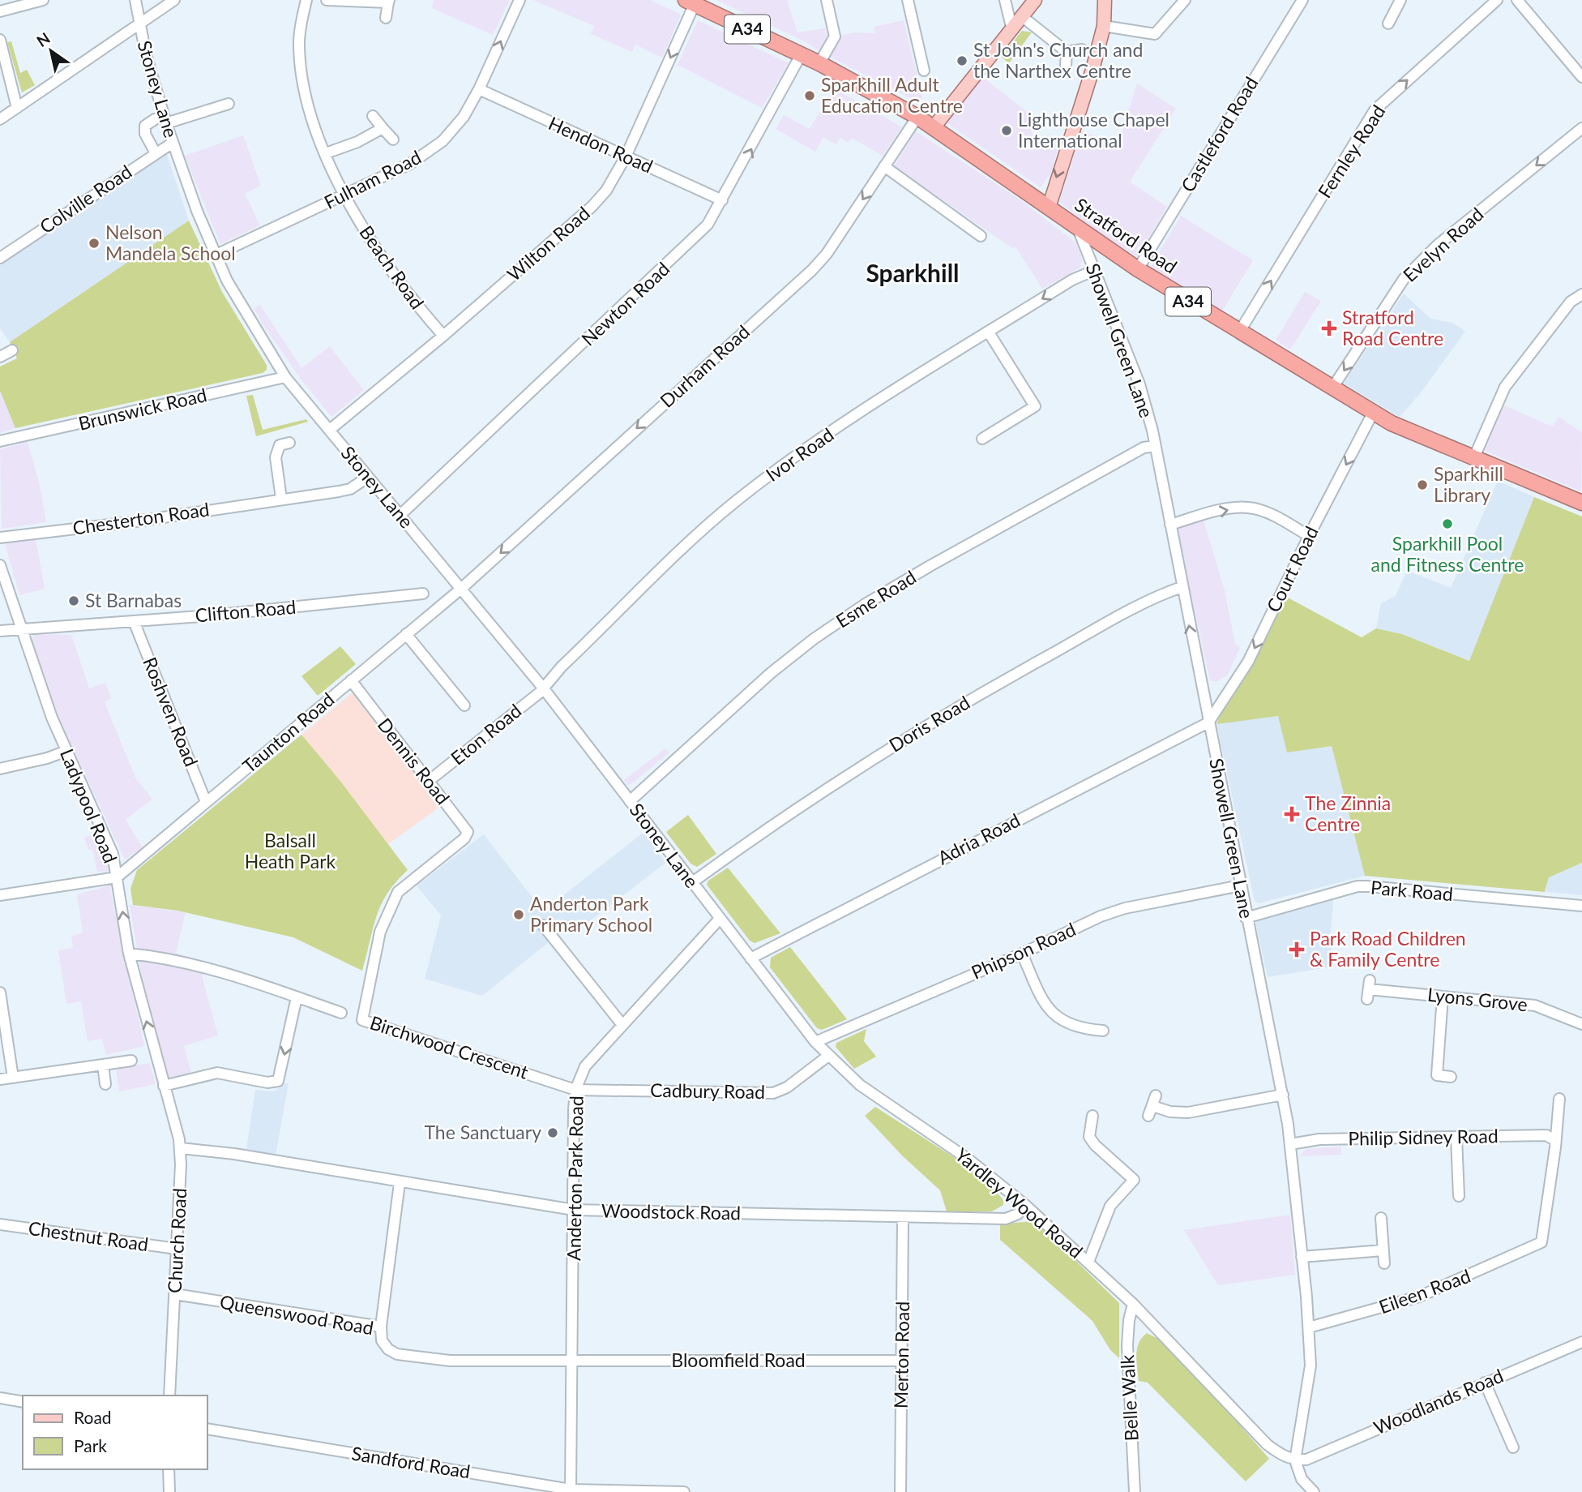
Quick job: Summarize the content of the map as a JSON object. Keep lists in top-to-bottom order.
{
  "streets": {
    "highway": ["A34", "Stratford Road"],
    "street": [
      "Stoney Lane",
      "Castleford Road",
      "Hendon Road",
      "Fernley Road",
      "Fulham Road",
      "Colville Road",
      "Wilton Road",
      "Evelyn Road",
      "Beach Road",
      "Newton Road",
      "Showell Green Lane",
      "Durham Road",
      "Brunswick Road",
      "Ivor Road",
      "Chesterton Road",
      "Court Road",
      "Esme Road",
      "Clifton Road",
      "Roshven Road",
      "Doris Road",
      "Taunton Road",
      "Eton Road",
      "Dennis Road",
      "Ladypool Road",
      "Adria Road",
      "Park Road",
      "Phipson Road",
      "Lyons Grove",
      "Birchwood Crescent",
      "Cadbury Road",
      "Philip Sidney Road",
      "Anderton Park Road",
      "Yardley Wood Road",
      "Woodstock Road",
      "Chestnut Road",
      "Church Road",
      "Eileen Road",
      "Queenswood Road",
      "Merton Road",
      "Bloomfield Road",
      "Belle Walk",
      "Woodlands Road",
      "Sandford Road"
    ]
  },
  "crossings": [
    ["Stoney Lane", "Fulham Road"],
    ["Stoney Lane", "Colville Road"],
    ["Stoney Lane", "Wilton Road"],
    ["Stoney Lane", "Newton Road"],
    ["Stoney Lane", "Durham Road"],
    ["Stoney Lane", "Brunswick Road"],
    ["Stoney Lane", "Ivor Road"],
    ["Stoney Lane", "Chesterton Road"],
    ["Stoney Lane", "Esme Road"],
    ["Stoney Lane", "Doris Road"],
    ["Stoney Lane", "Taunton Road"],
    ["Stoney Lane", "Eton Road"],
    ["Stoney Lane", "Anderton Park Road"],
    ["Stoney Lane", "Yardley Wood Road"],
    ["Castleford Road", "Stratford Road"],
    ["Hendon Road", "Fulham Road"],
    ["Hendon Road", "Wilton Road"],
    ["Hendon Road", "Newton Road"],
    ["Fernley Road", "Stratford Road"],
    ["Fulham Road", "Beach Road"],
    ["Stratford Road", "Wilton Road"],
    ["Stratford Road", "Evelyn Road"],
    ["Stratford Road", "Newton Road"],
    ["Stratford Road", "Showell Green Lane"],
    ["Stratford Road", "Durham Road"],
    ["Stratford Road", "Court Road"],
    ["Wilton Road", "Beach Road"],
    ["Showell Green Lane", "Ivor Road"],
    ["Showell Green Lane", "Court Road"],
    ["Showell Green Lane", "Esme Road"],
    ["Showell Green Lane", "Doris Road"],
    ["Showell Green Lane", "Adria Road"],
    ["Showell Green Lane", "Park Road"],
    ["Showell Green Lane", "Phipson Road"],
    ["Showell Green Lane", "Philip Sidney Road"],
    ["Showell Green Lane", "Yardley Wood Road"],
    ["Showell Green Lane", "Eileen Road"],
    ["Showell Green Lane", "Woodlands Road"],
    ["Durham Road", "Taunton Road"],
    ["Ivor Road", "Eton Road"],
    ["Court Road", "Adria Road"],
    ["Clifton Road", "Roshven Road"],
    ["Clifton Road", "Ladypool Road"],
    ["Roshven Road", "Taunton Road"],
    ["Taunton Road", "Dennis Road"],
    ["Taunton Road", "Ladypool Road"],
    ["Eton Road", "Dennis Road"],
    ["Dennis Road", "Birchwood Crescent"],
    ["Ladypool Road", "Church Road"],
    ["Adria Road", "Yardley Wood Road"],
    ["Phipson Road", "Yardley Wood Road"],
    ["Birchwood Crescent", "Cadbury Road"],
    ["Birchwood Crescent", "Anderton Park Road"],
    ["Cadbury Road", "Anderton Park Road"],
    ["Cadbury Road", "Yardley Wood Road"],
    ["Philip Sidney Road", "Eileen Road"],
    ["Anderton Park Road", "Yardley Wood Road"],
    ["Anderton Park Road", "Woodstock Road"],
    ["Anderton Park Road", "Queenswood Road"],
    ["Anderton Park Road", "Bloomfield Road"],
    ["Anderton Park Road", "Sandford Road"],
    ["Yardley Wood Road", "Woodstock Road"],
    ["Yardley Wood Road", "Belle Walk"],
    ["Yardley Wood Road", "Woodlands Road"],
    ["Woodstock Road", "Church Road"],
    ["Woodstock Road", "Merton Road"],
    ["Chestnut Road", "Church Road"],
    ["Church Road", "Queenswood Road"],
    ["Queenswood Road", "Bloomfield Road"],
    ["Merton Road", "Bloomfield Road"]
  ],
  "one_way": [
    "Fernley Road",
    "Evelyn Road",
    "Durham Road",
    "Court Road",
    "Ladypool Road"
  ],
  "districts": ["Sparkhill"],
  "parks": ["Balsall Heath Park"],
  "places": {
    "other": [
      "St John's Church and the Narthex Centre",
      "Sparkhill Adult Education Centre",
      "Lighthouse Chapel International",
      "Nelson Mandela School",
      "Sparkhill Library",
      "Sparkhill Pool and Fitness Centre",
      "St Barnabas",
      "Anderton Park Primary School",
      "The Sanctuary"
    ],
    "health": ["Stratford Road Centre", "The Zinnia Centre", "Park Road Children & Family Centre"]
  },
  "legend": ["Road", "Park"],
  "north": "top left"
}
